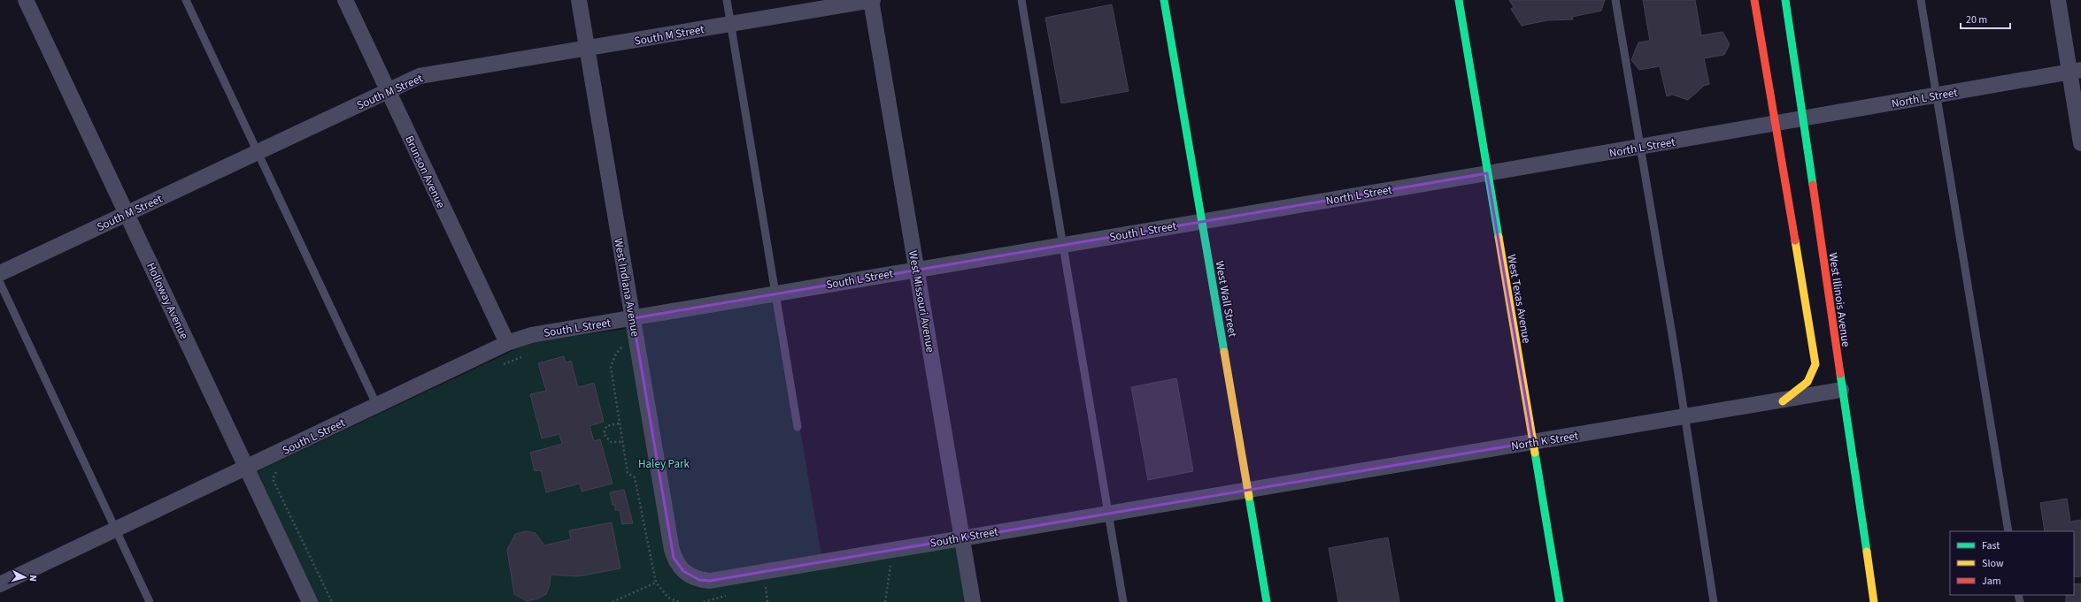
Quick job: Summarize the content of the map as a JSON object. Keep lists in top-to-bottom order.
{
  "streets": {
    "main road": ["West Wall Street", "West Texas Avenue", "West Illinois Avenue"],
    "street": [
      "South M Street",
      "North L Street",
      "Brunson Avenue",
      "South L Street",
      "West Indiana Avenue",
      "Holloway Avenue",
      "West Missouri Avenue",
      "North K Street",
      "South K Street"
    ]
  },
  "crossings": [
    ["South M Street", "Brunson Avenue"],
    ["South M Street", "West Indiana Avenue"],
    ["South M Street", "Holloway Avenue"],
    ["South M Street", "West Missouri Avenue"],
    ["North L Street", "South L Street"],
    ["North L Street", "West Wall Street"],
    ["North L Street", "West Texas Avenue"],
    ["North L Street", "West Illinois Avenue"],
    ["Brunson Avenue", "South L Street"],
    ["South L Street", "West Indiana Avenue"],
    ["South L Street", "West Wall Street"],
    ["South L Street", "Holloway Avenue"],
    ["South L Street", "West Missouri Avenue"],
    ["West Indiana Avenue", "South K Street"],
    ["West Wall Street", "North K Street"],
    ["West Wall Street", "South K Street"],
    ["West Texas Avenue", "North K Street"],
    ["West Illinois Avenue", "North K Street"],
    ["West Missouri Avenue", "South K Street"],
    ["North K Street", "South K Street"]
  ],
  "parks": ["Haley Park"],
  "legend": ["Fast", "Slow", "Jam"],
  "scale_bar": "20 m",
  "north": "right"
}
